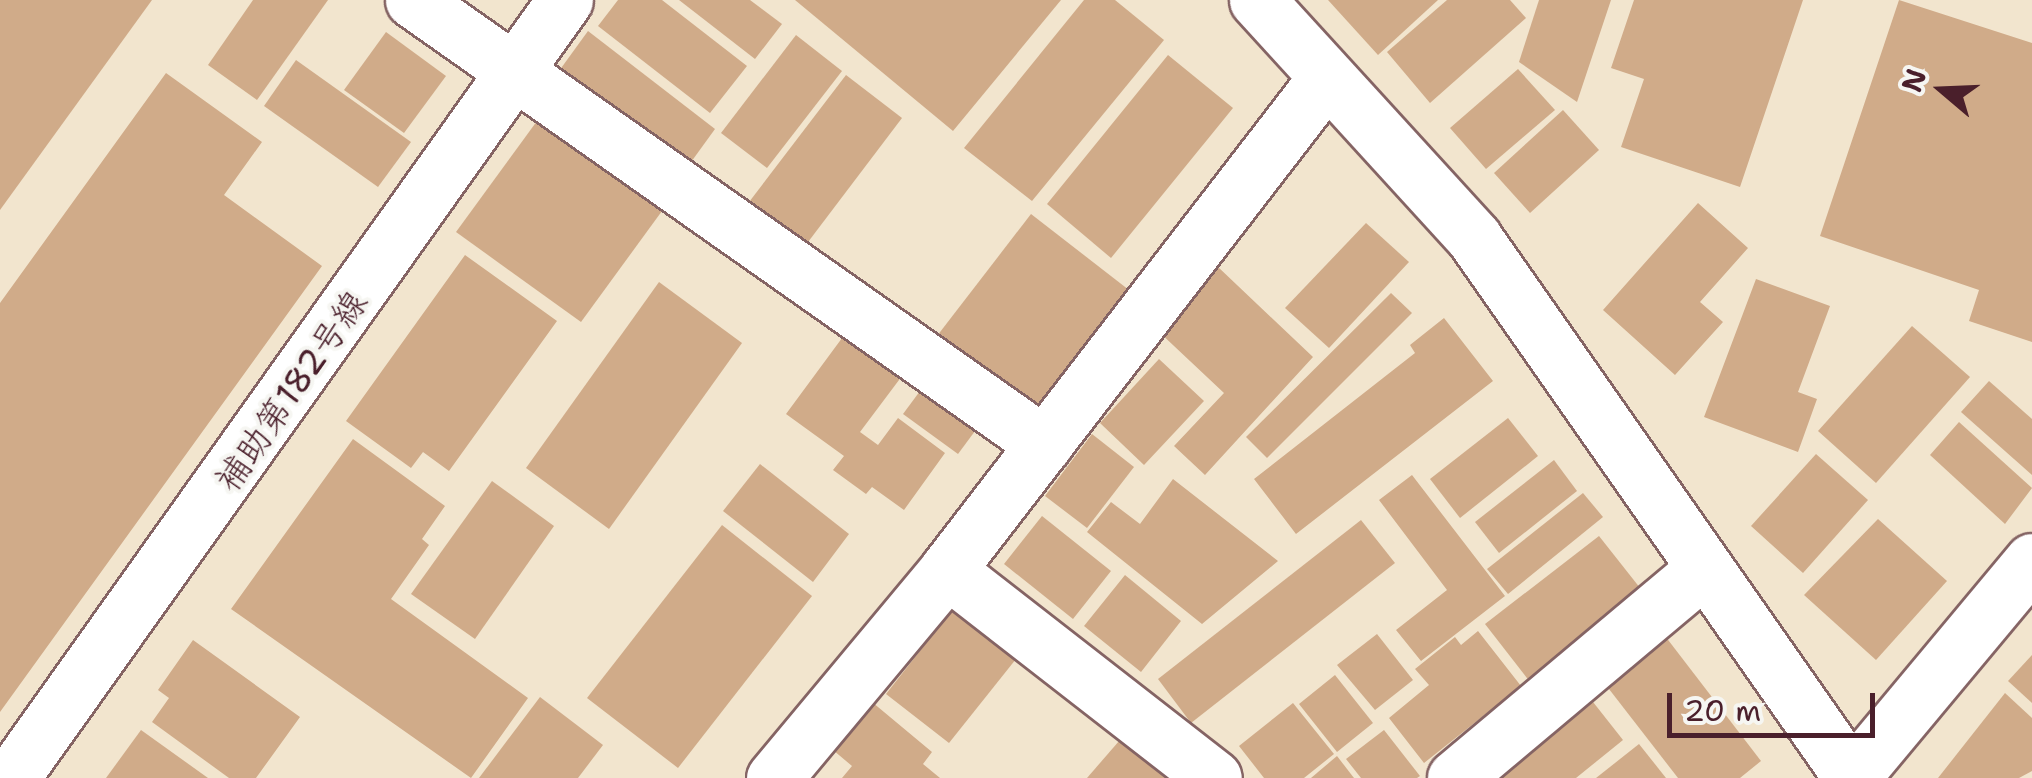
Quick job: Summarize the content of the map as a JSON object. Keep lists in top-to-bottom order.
{
  "streets": {
    "street": ["補助第182号線"]
  },
  "scale_bar": "20 m",
  "north": "left"
}
